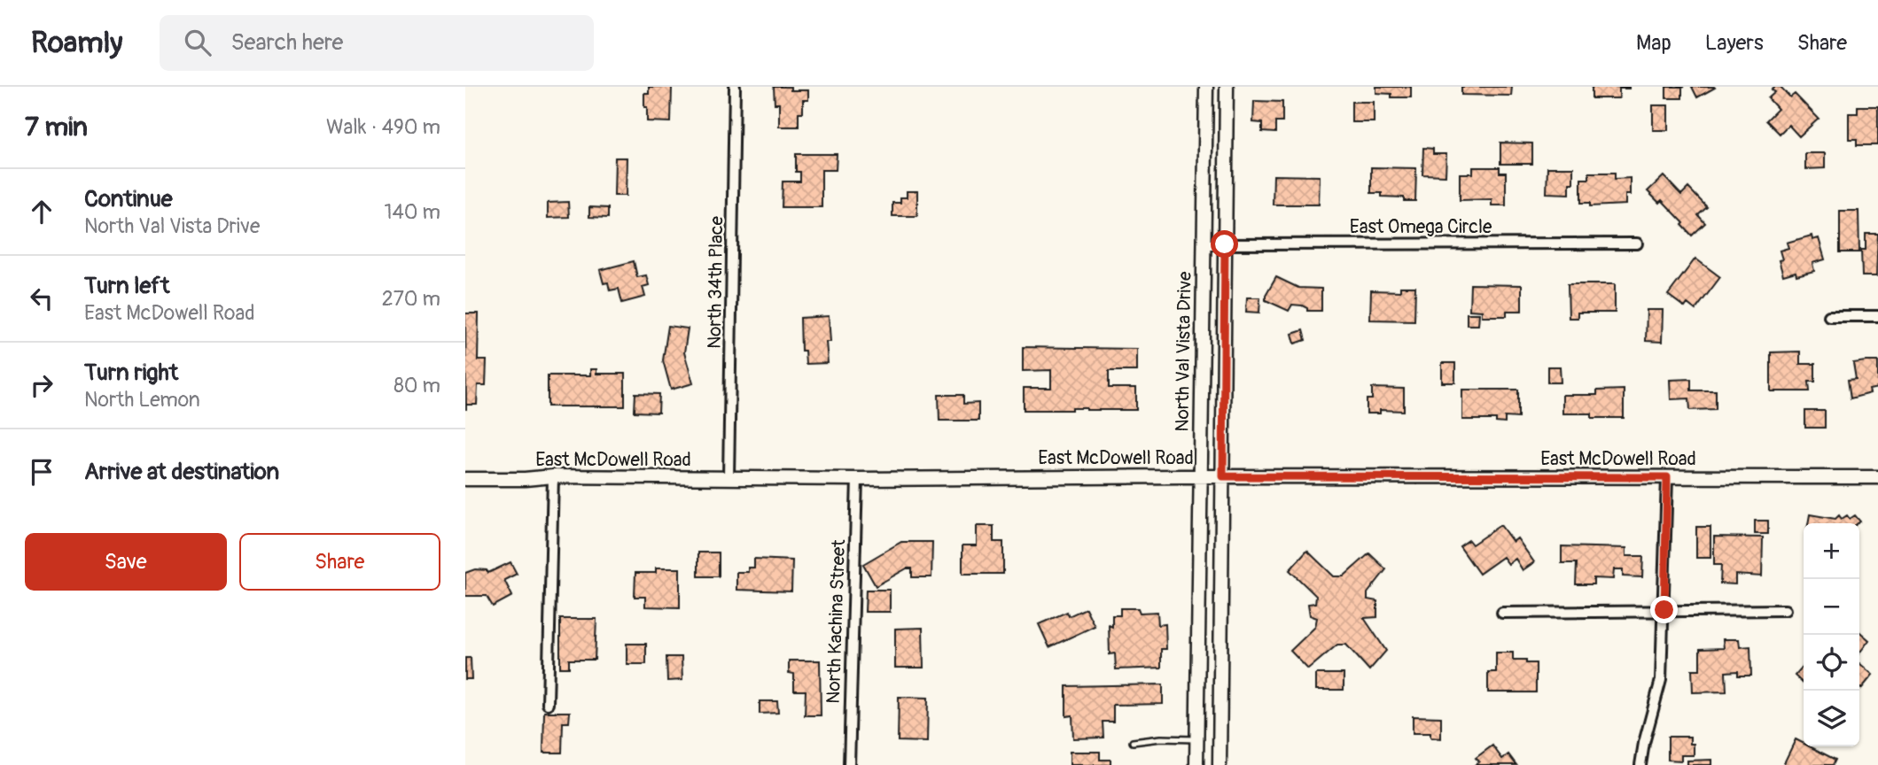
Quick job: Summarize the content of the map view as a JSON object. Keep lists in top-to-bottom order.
{
  "streets": {
    "main road": ["North Val Vista Drive", "East McDowell Road"],
    "street": ["East Omega Circle", "North 34th Place", "North Kachina Street"]
  },
  "crossings": [
    ["East Omega Circle", "North Val Vista Drive"],
    ["North 34th Place", "East McDowell Road"],
    ["North Val Vista Drive", "East McDowell Road"],
    ["East McDowell Road", "North Kachina Street"]
  ],
  "page": {
    "header": "Roamly",
    "search": "Search here",
    "nav": ["Map", "Layers", "Share"],
    "heading": ["7 min", "Walk · 490 m"],
    "list": [
      ["Continue", "North Val Vista Drive", "140 m"],
      ["Turn left", "East McDowell Road", "270 m"],
      ["Turn right", "North Lemon", "80 m"],
      "Arrive at destination"
    ],
    "buttons": ["Save", "Share"],
    "map_buttons": ["+", "−"]
  }
}
